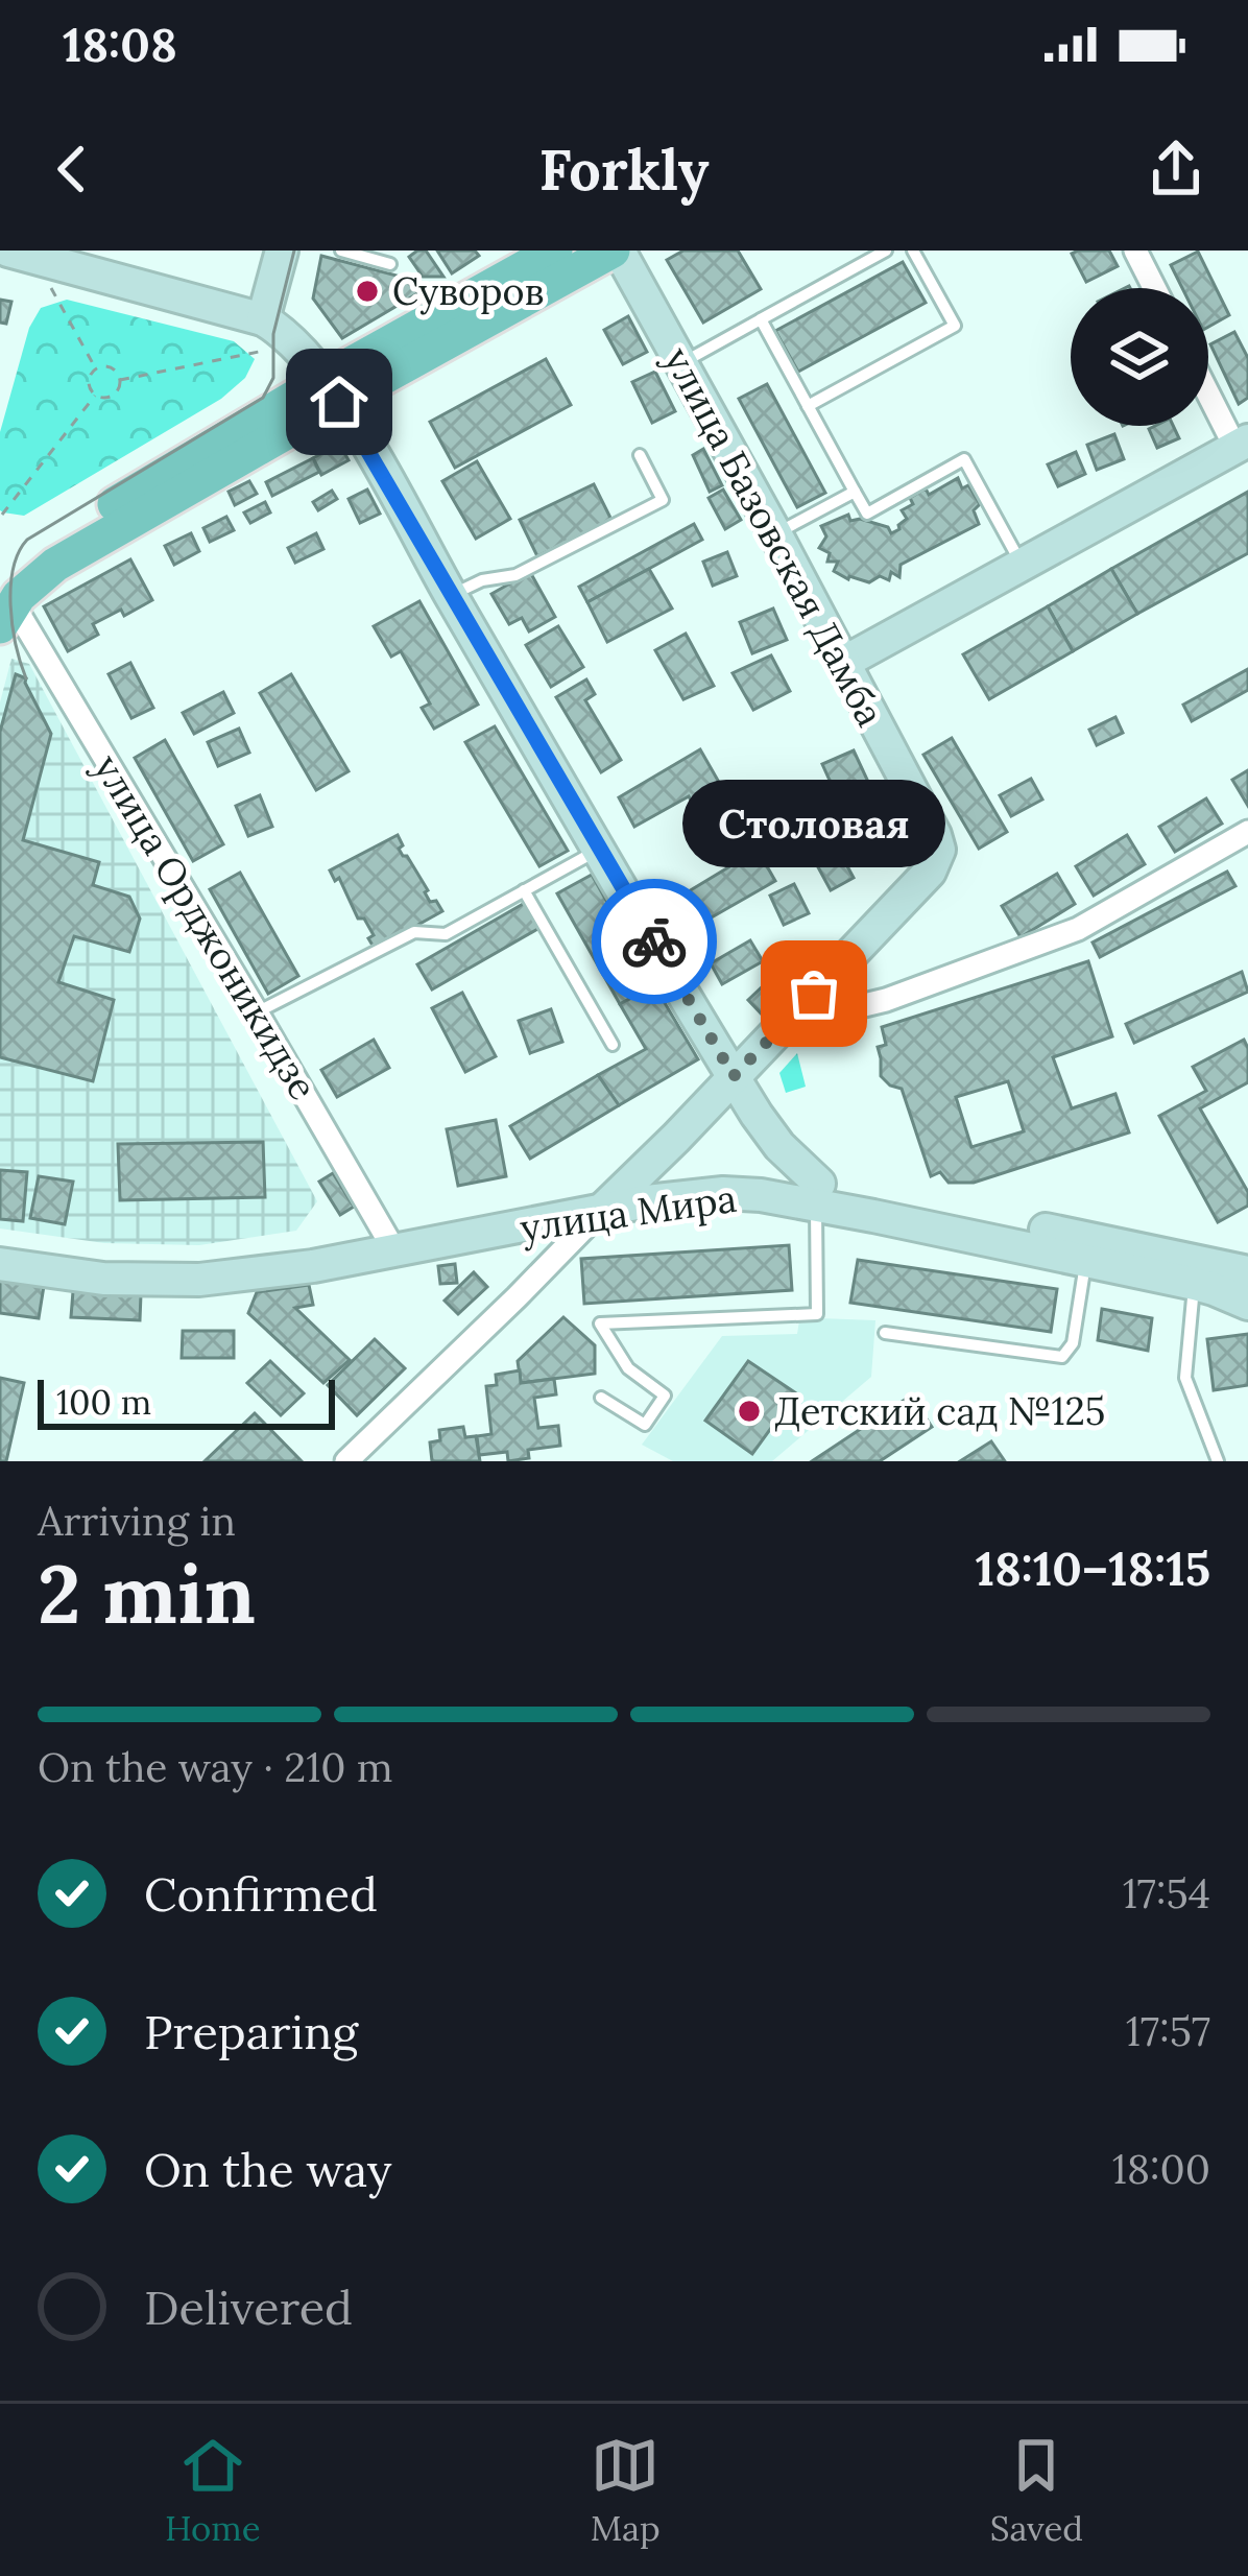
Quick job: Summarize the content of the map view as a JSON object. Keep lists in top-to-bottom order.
{
  "streets": {
    "main road": ["улица Базовская Дамба", "улица Мира"],
    "street": ["улица Орджоникидзе"]
  },
  "crossings": [
    ["улица Базовская Дамба", "улица Мира"],
    ["улица Орджоникидзе", "улица Мира"]
  ],
  "places": ["Суворов", "Столовая", "Детский сад №125"],
  "scale_bar": "100 m",
  "page": {
    "status": "18:08",
    "header": "Forkly",
    "bubble": "Столовая",
    "scale": "100 m",
    "heading": ["2 min", "Arriving in", "18:10–18:15"],
    "bar": "On the way · 210 m",
    "list": [
      ["Confirmed", "17:54"],
      ["Preparing", "17:57"],
      ["On the way", "18:00"],
      "Delivered"
    ],
    "tabs": ["Home", "Map", "Saved"]
  }
}
